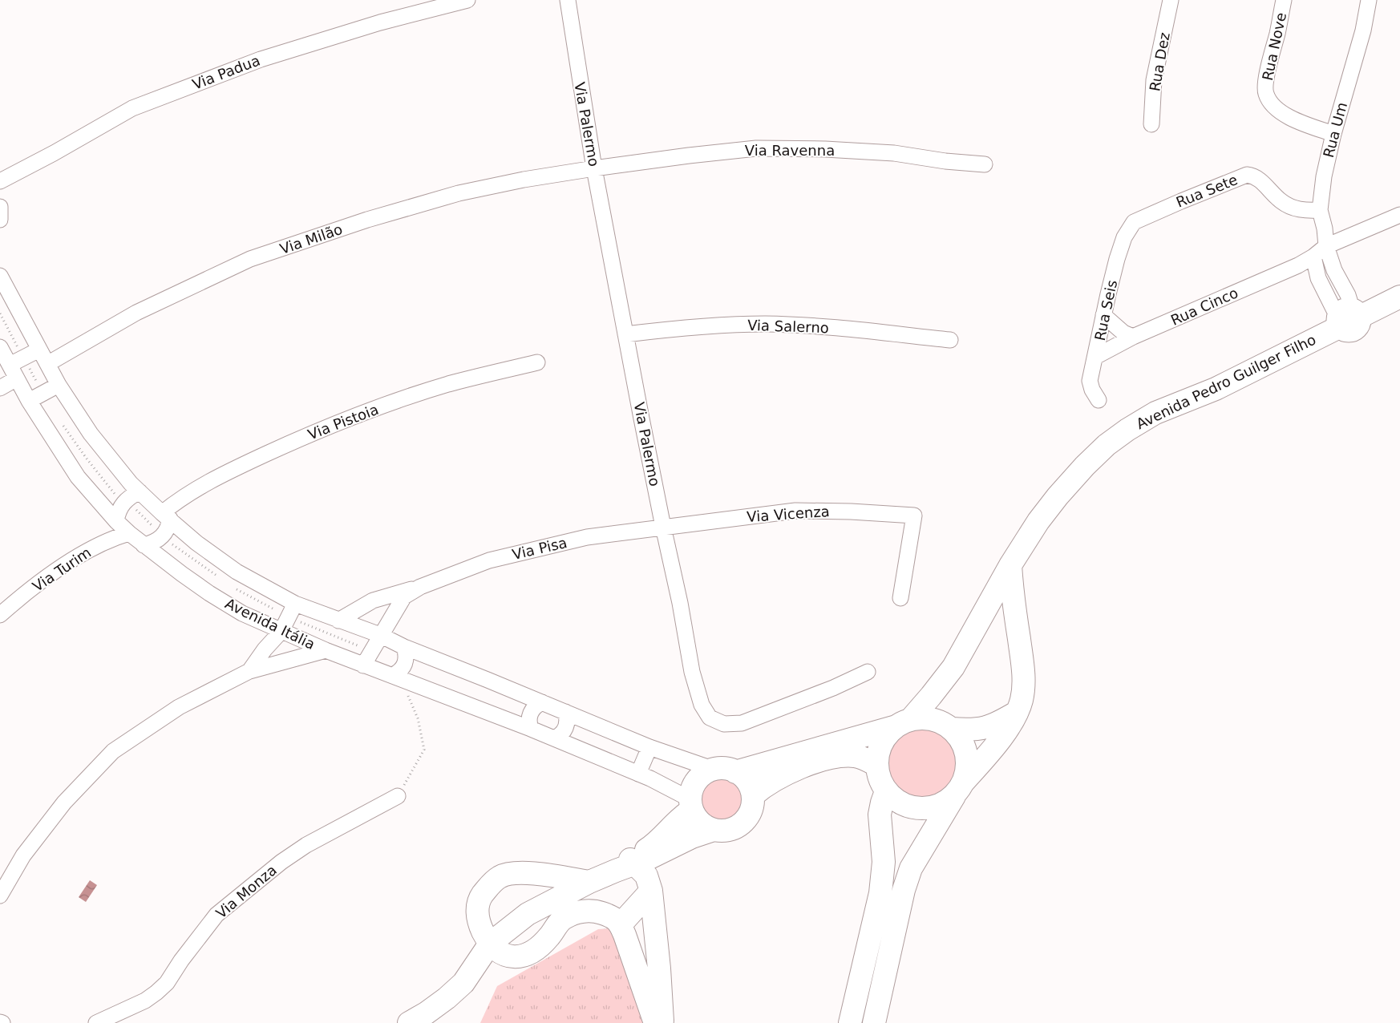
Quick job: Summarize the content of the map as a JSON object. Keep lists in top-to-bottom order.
{
  "streets": {
    "main road": ["Avenida Pedro Guilger Filho"],
    "street": [
      "Rua Nove",
      "Rua Dez",
      "Via Padua",
      "Via Palermo",
      "Rua Um",
      "Via Ravenna",
      "Rua Sete",
      "Via Milão",
      "Rua Cinco",
      "Rua Seis",
      "Via Salerno",
      "Via Pistoia",
      "Via Vicenza",
      "Via Pisa",
      "Via Turim",
      "Avenida Itália",
      "Via Monza"
    ]
  },
  "crossings": [
    ["Rua Nove", "Rua Um"],
    ["Via Palermo", "Via Ravenna"],
    ["Via Palermo", "Via Milão"],
    ["Via Palermo", "Via Salerno"],
    ["Via Palermo", "Via Vicenza"],
    ["Via Palermo", "Via Pisa"],
    ["Rua Um", "Rua Sete"],
    ["Rua Um", "Avenida Pedro Guilger Filho"],
    ["Via Ravenna", "Via Milão"],
    ["Rua Sete", "Rua Seis"],
    ["Via Milão", "Avenida Itália"],
    ["Rua Cinco", "Rua Seis"],
    ["Via Pistoia", "Via Turim"],
    ["Via Pistoia", "Avenida Itália"],
    ["Via Vicenza", "Via Pisa"],
    ["Via Pisa", "Avenida Itália"],
    ["Via Turim", "Avenida Itália"]
  ]
}
